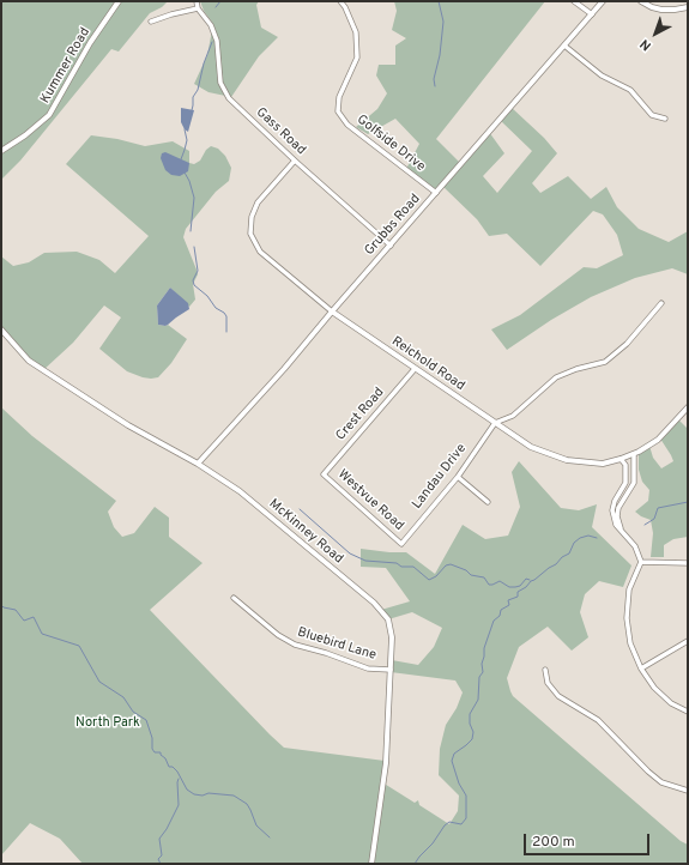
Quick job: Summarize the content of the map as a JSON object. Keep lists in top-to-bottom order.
{
  "streets": {
    "street": [
      "Kummer Road",
      "Gass Road",
      "Golfside Drive",
      "Grubbs Road",
      "Reichold Road",
      "Crest Road",
      "Landau Drive",
      "Westvue Road",
      "McKinney Road",
      "Bluebird Lane"
    ]
  },
  "crossings": [
    ["Gass Road", "Grubbs Road"],
    ["Gass Road", "Reichold Road"],
    ["Golfside Drive", "Grubbs Road"],
    ["Grubbs Road", "Reichold Road"],
    ["Grubbs Road", "McKinney Road"],
    ["Reichold Road", "Crest Road"],
    ["Reichold Road", "Landau Drive"],
    ["Crest Road", "Westvue Road"],
    ["Landau Drive", "Westvue Road"],
    ["McKinney Road", "Bluebird Lane"]
  ],
  "parks": ["North Park"],
  "scale_bar": "200 m",
  "north": "bottom left"
}
